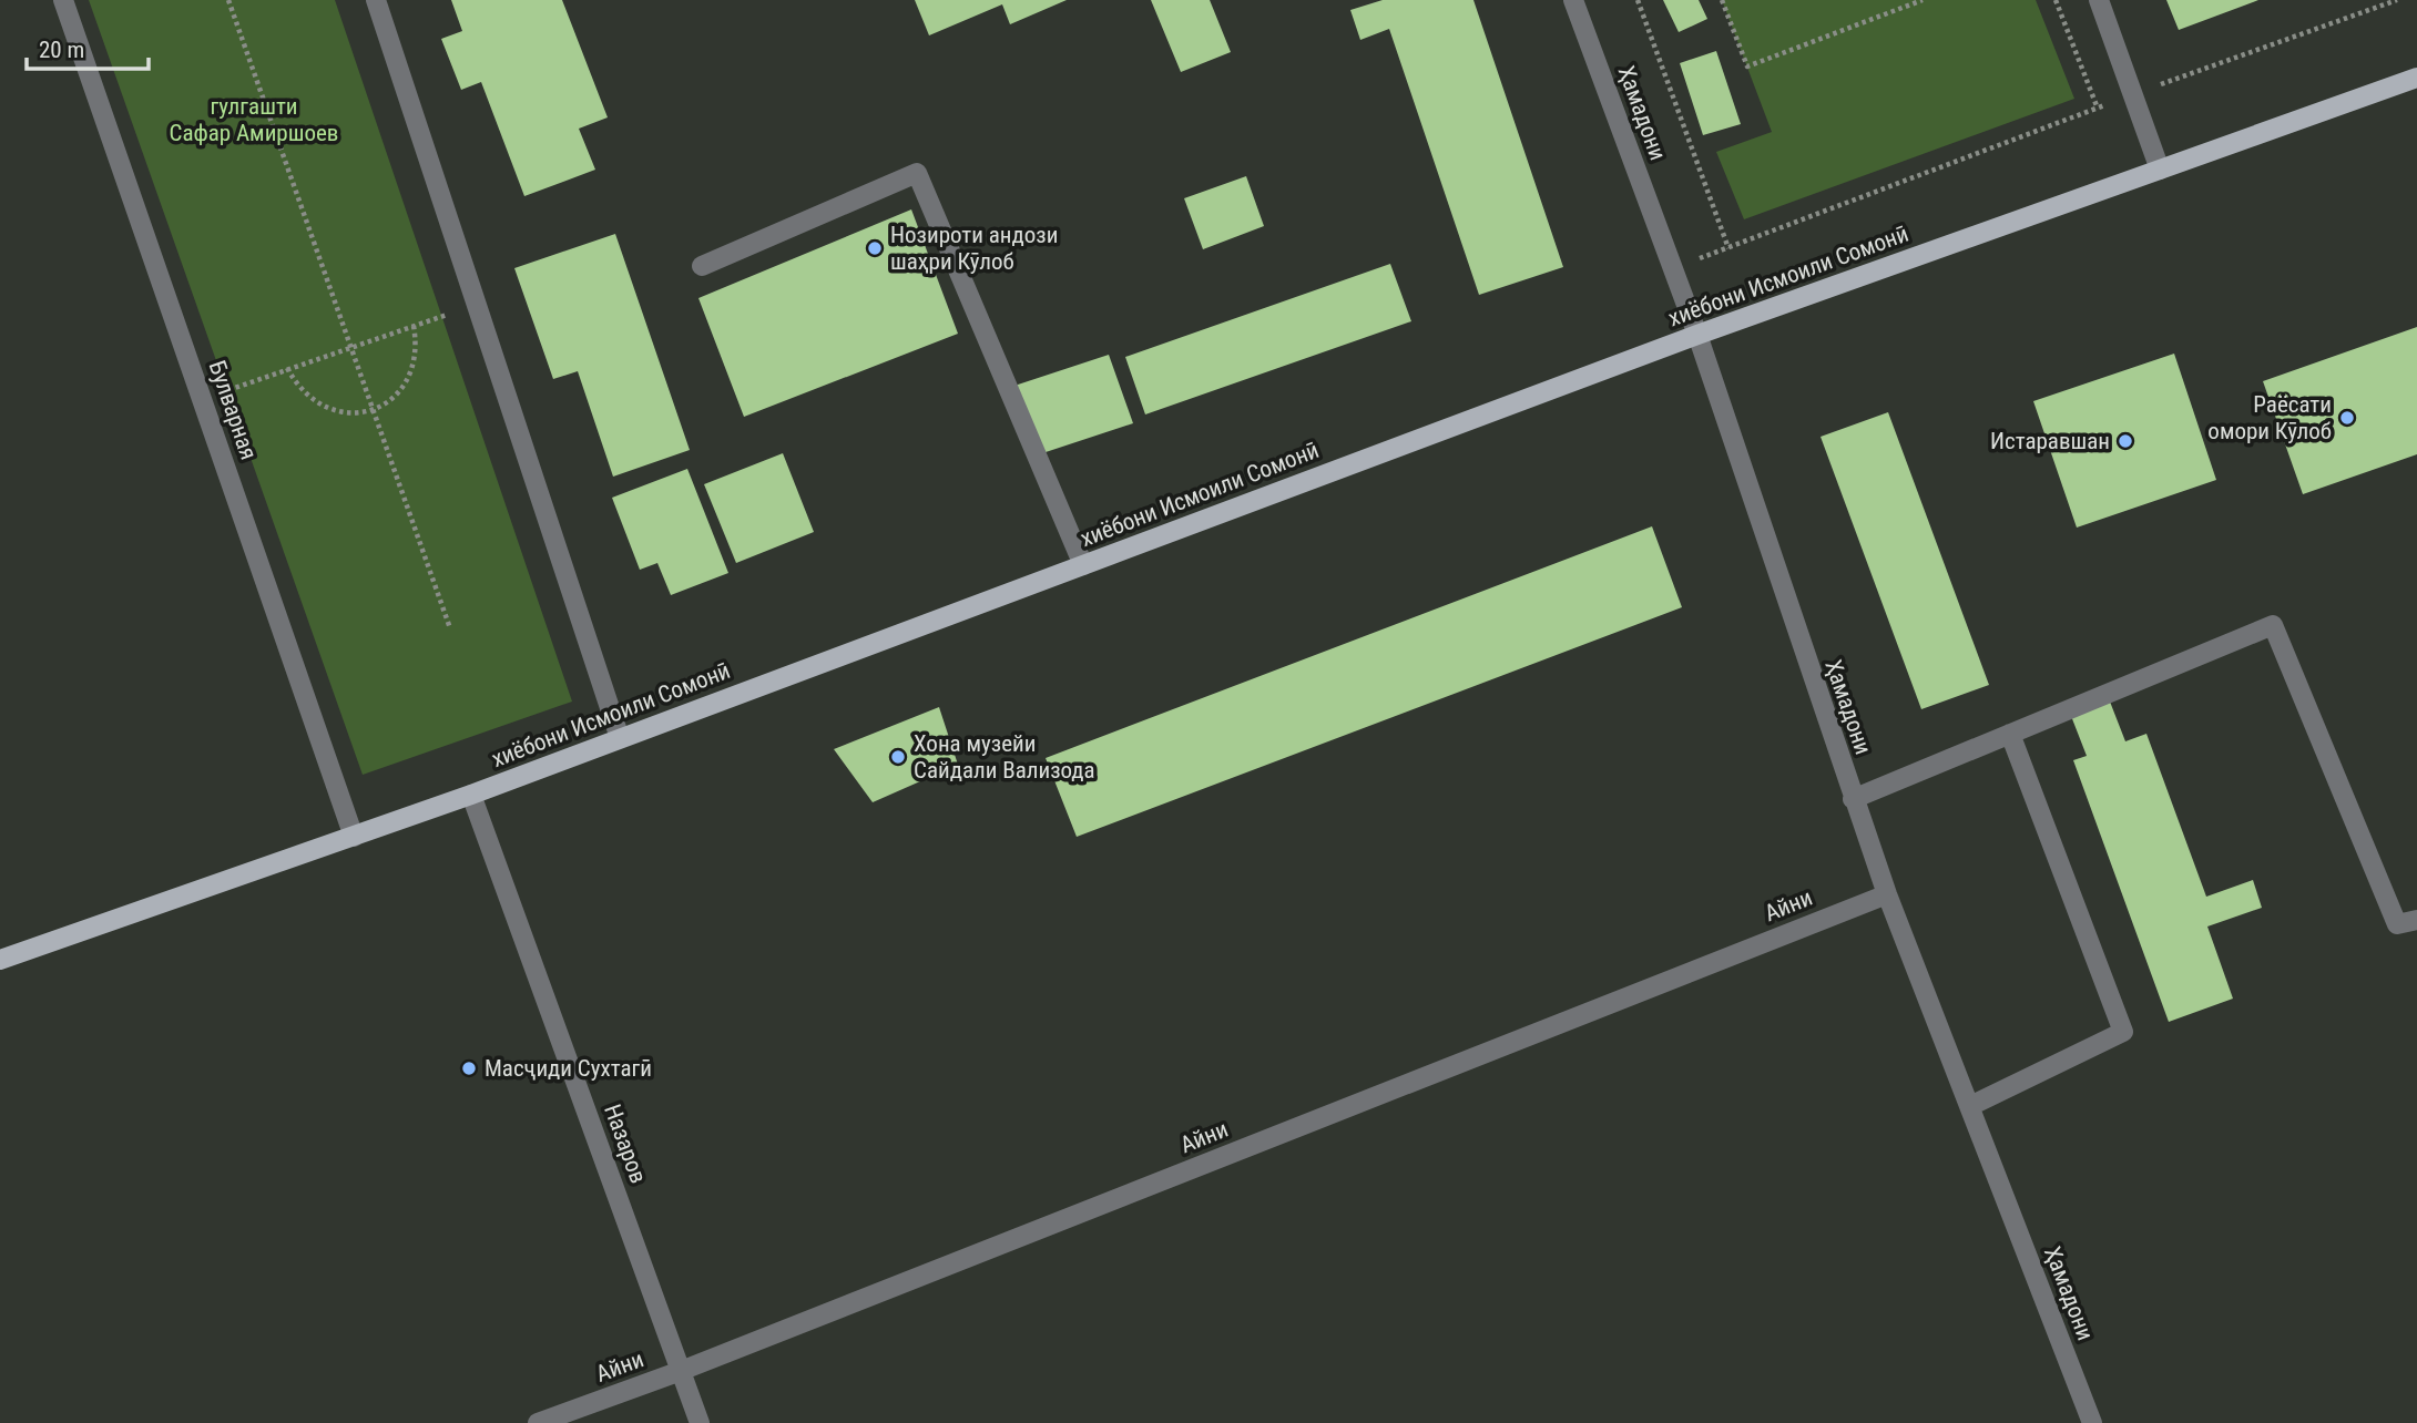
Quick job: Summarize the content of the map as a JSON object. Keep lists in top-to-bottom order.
{
  "streets": {
    "main road": ["хиёбони Исмоили Сомонӣ"],
    "street": [
      "Ҳамадони",
      "Булварная",
      "Айни",
      "Назаров"
    ]
  },
  "crossings": [
    ["Ҳамадони", "хиёбони Исмоили Сомонӣ"],
    ["Ҳамадони", "Айни"],
    ["хиёбони Исмоили Сомонӣ", "Булварная"],
    ["хиёбони Исмоили Сомонӣ", "Назаров"],
    ["Айни", "Назаров"]
  ],
  "parks": ["гулгашти Сафар Амиршоев"],
  "places": [
    "Нозироти андози шаҳри Кӯлоб",
    "Раёсати омори Кӯлоб",
    "Истаравшан",
    "Хона музейи Сайдали Вализода",
    "Масҷиди Сухтагӣ"
  ],
  "scale_bar": "20 m"
}
